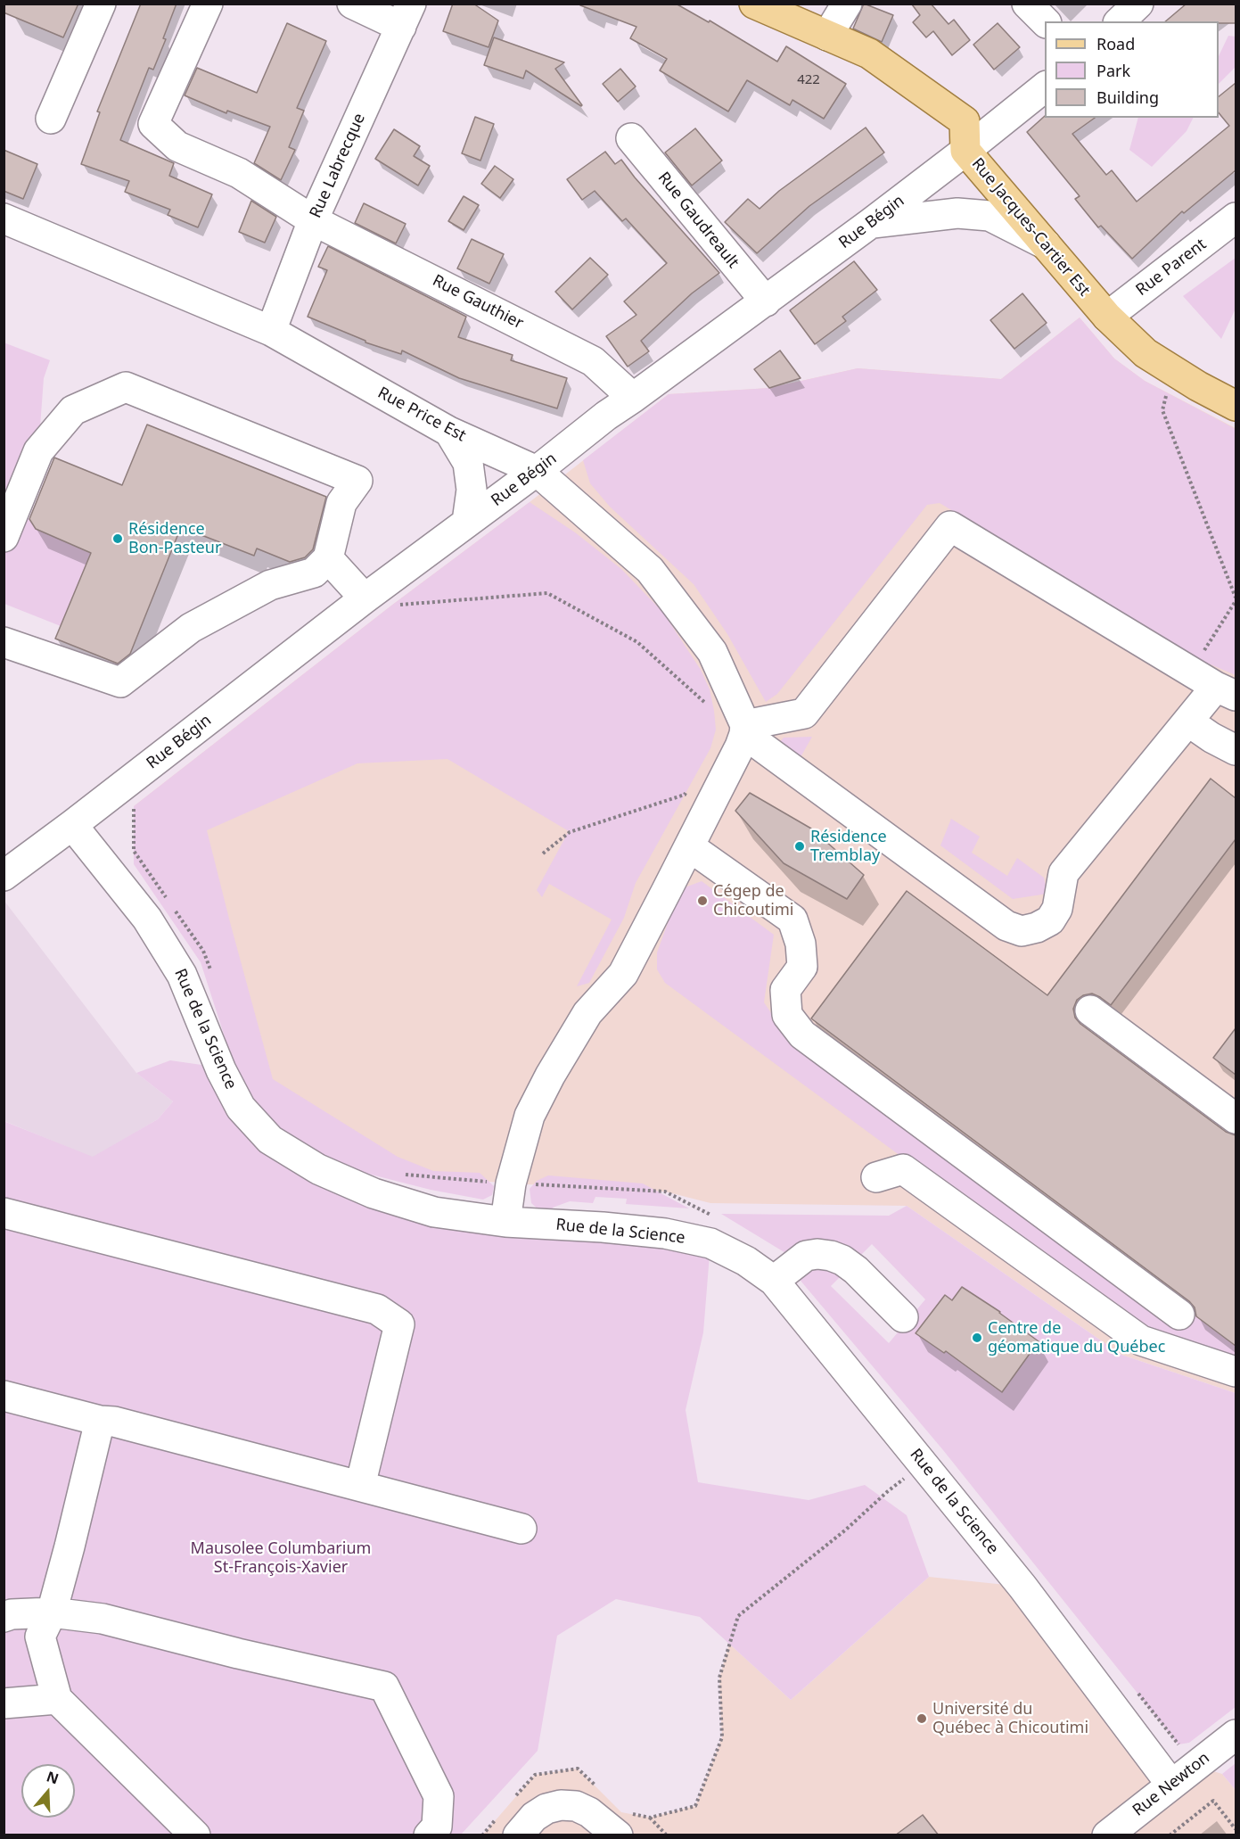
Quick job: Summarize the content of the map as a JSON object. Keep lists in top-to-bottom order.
{
  "streets": {
    "main road": ["Rue Jacques-Cartier Est"],
    "street": [
      "Rue Labrecque",
      "Rue Gaudreault",
      "Rue Bégin",
      "Rue Parent",
      "Rue Gauthier",
      "Rue Price Est",
      "Rue de la Science",
      "Rue Newton"
    ]
  },
  "crossings": [
    ["Rue Labrecque", "Rue Gauthier"],
    ["Rue Labrecque", "Rue Price Est"],
    ["Rue Gaudreault", "Rue Bégin"],
    ["Rue Bégin", "Rue Jacques-Cartier Est"],
    ["Rue Bégin", "Rue Gauthier"],
    ["Rue Bégin", "Rue Price Est"],
    ["Rue Bégin", "Rue de la Science"],
    ["Rue Jacques-Cartier Est", "Rue Parent"],
    ["Rue de la Science", "Rue Newton"]
  ],
  "parks": ["Mausolee Columbarium St-François-Xavier"],
  "places": [
    "Résidence Bon-Pasteur",
    "Résidence Tremblay",
    "Cégep de Chicoutimi",
    "Centre de géomatique du Québec",
    "Université du Québec à Chicoutimi"
  ],
  "house_numbers": ["422"],
  "legend": ["Road", "Park", "Building"],
  "north": "top"
}
